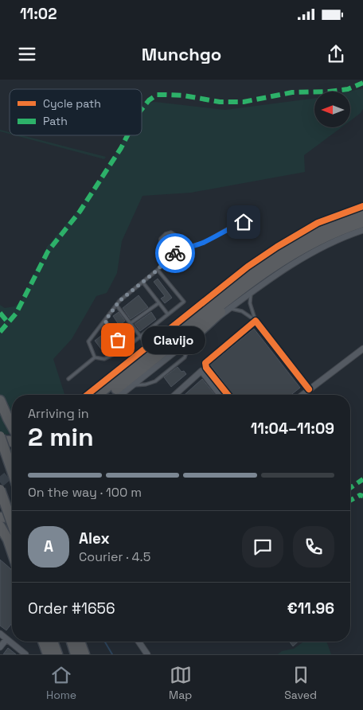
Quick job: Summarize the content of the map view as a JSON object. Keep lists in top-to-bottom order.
{
  "places": ["Clavijo"],
  "legend": ["Cycle path", "Path"],
  "north": "left",
  "page": {
    "status": "11:02",
    "header": "Munchgo",
    "bubble": "Clavijo",
    "heading": ["2 min", "Arriving in", "11:04–11:09"],
    "panel": [
      "Alex",
      "Courier · 4.5",
      "Order #1656",
      "€11.96"
    ],
    "bar": "On the way · 100 m",
    "round": "A",
    "tabs": ["Home", "Map", "Saved"]
  }
}
